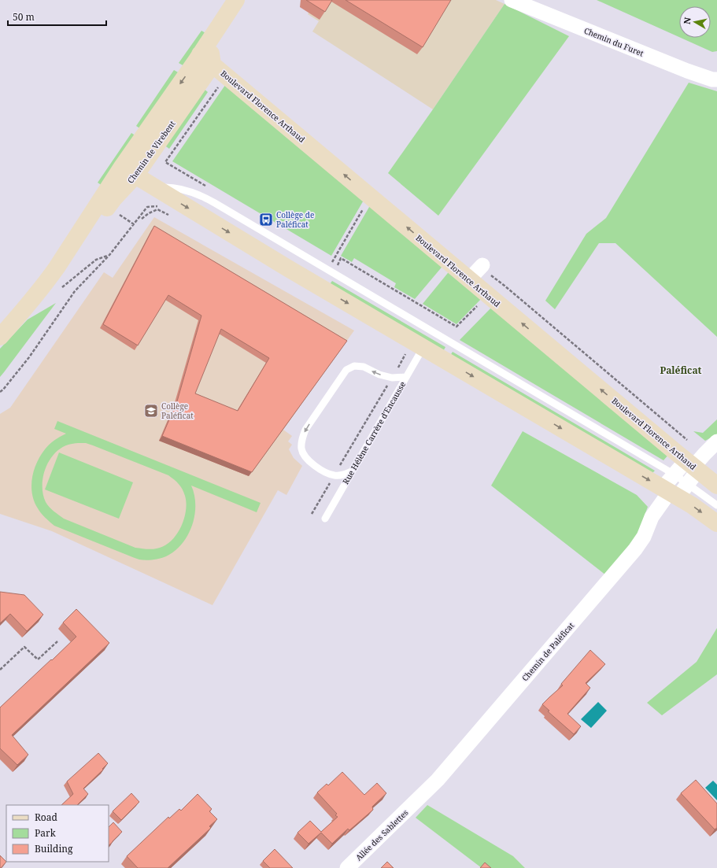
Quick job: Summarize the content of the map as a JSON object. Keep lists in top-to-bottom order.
{
  "streets": {
    "street": [
      "Chemin du Furet",
      "Boulevard Florence Arthaud",
      "Chemin de Virebent",
      "Chemin de Paléficat",
      "Allée des Sablettes"
    ],
    "lane": ["Rue Hélène Carrère d'Encausse"]
  },
  "crossings": [
    ["Boulevard Florence Arthaud", "Chemin de Virebent"],
    ["Chemin de Paléficat", "Allée des Sablettes"]
  ],
  "districts": ["Paléficat"],
  "places": {
    "bus stop": ["Collège de Paléficat"],
    "school or university": ["Collège Paléficat"]
  },
  "legend": ["Road", "Park", "Building"],
  "scale_bar": "50 m",
  "north": "left"
}
